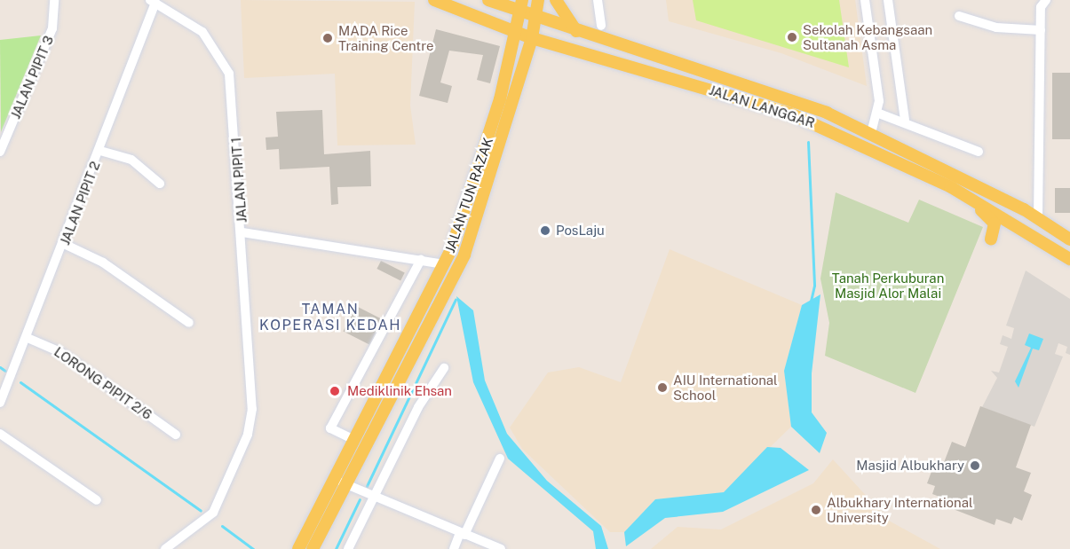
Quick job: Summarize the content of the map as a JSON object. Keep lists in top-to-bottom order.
{
  "streets": {
    "main road": ["JALAN LANGGAR", "JALAN TUN RAZAK"],
    "street": [
      "JALAN PIPIT 3",
      "JALAN PIPIT 1",
      "JALAN PIPIT 2",
      "LORONG PIPIT 2/6"
    ]
  },
  "crossings": [
    ["JALAN LANGGAR", "JALAN TUN RAZAK"],
    ["JALAN PIPIT 1", "JALAN PIPIT 2"],
    ["JALAN PIPIT 2", "LORONG PIPIT 2/6"]
  ],
  "districts": ["TAMAN KOPERASI KEDAH"],
  "parks": ["Tanah Perkuburan Masjid Alor Malai"],
  "places": [
    "Sekolah Kebangsaan Sultanah Asma",
    "MADA Rice Training Centre",
    "PosLaju",
    "AIU International School",
    "Mediklinik Ehsan",
    "Masjid Albukhary",
    "Albukhary International University"
  ]
}
